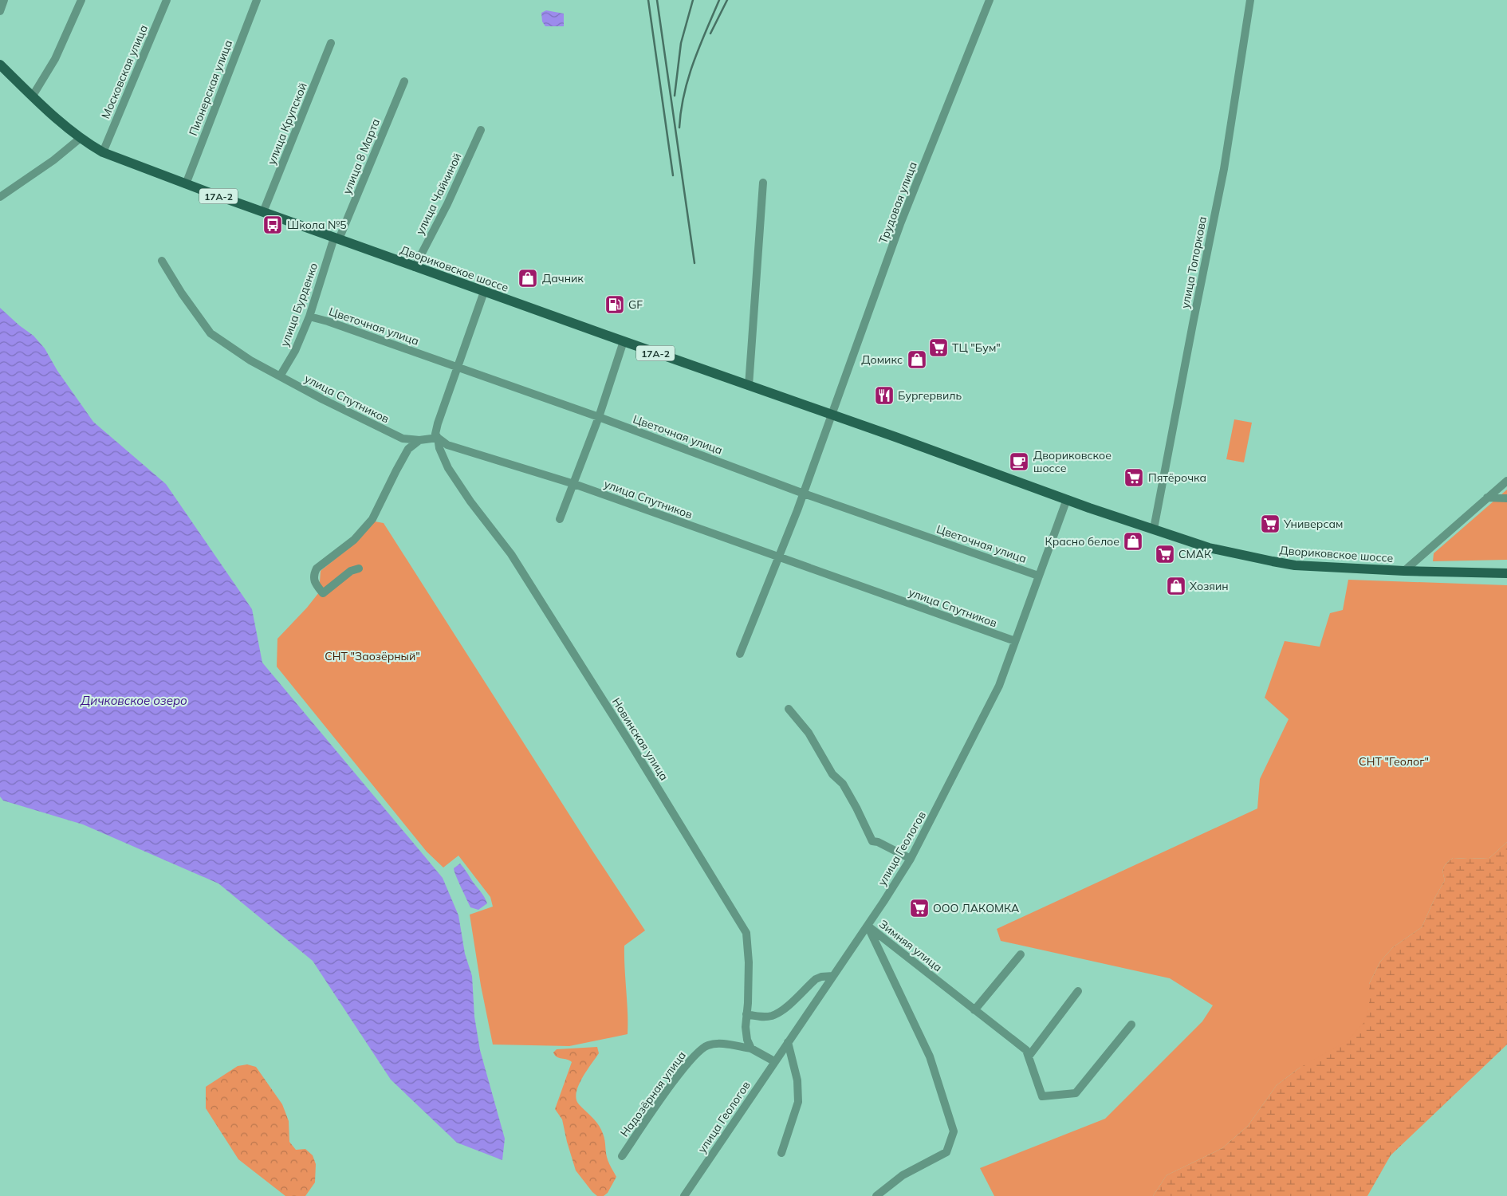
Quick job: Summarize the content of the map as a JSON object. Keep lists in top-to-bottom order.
{
  "streets": {
    "main road": ["17А-2", "Двориковское шоссе"],
    "street": [
      "Московская улица",
      "Пионерская улица",
      "улица Крупской",
      "улица 8 Марта",
      "улица Чайкиной",
      "Трудовая улица",
      "улица Топоркова",
      "улица Бурденко",
      "Цветочная улица",
      "улица Спутников",
      "Новинская улица",
      "улица Геологов",
      "Зимняя улица",
      "Надозёрная улица"
    ]
  },
  "crossings": [
    ["Московская улица", "Двориковское шоссе"],
    ["Пионерская улица", "Двориковское шоссе"],
    ["улица Крупской", "Двориковское шоссе"],
    ["улица 8 Марта", "Двориковское шоссе"],
    ["улица 8 Марта", "улица Бурденко"],
    ["улица Чайкиной", "Двориковское шоссе"],
    ["Трудовая улица", "Двориковское шоссе"],
    ["Трудовая улица", "Цветочная улица"],
    ["Трудовая улица", "улица Спутников"],
    ["улица Топоркова", "Двориковское шоссе"],
    ["Двориковское шоссе", "улица Бурденко"],
    ["Двориковское шоссе", "улица Геологов"],
    ["улица Бурденко", "Цветочная улица"],
    ["улица Бурденко", "улица Спутников"],
    ["Цветочная улица", "улица Геологов"],
    ["улица Спутников", "Новинская улица"],
    ["улица Спутников", "улица Геологов"],
    ["Новинская улица", "Надозёрная улица"],
    ["улица Геологов", "Зимняя улица"]
  ],
  "water": ["Дичковское озеро"],
  "parks": ["СНТ \"Заозёрный\"", "СНТ \"Геолог\""],
  "places": {
    "bus stop": ["Школа №5"],
    "shop": [
      "Дачник",
      "Домикс",
      "Красно белое",
      "Хозяин"
    ],
    "fuel station": ["GF"],
    "supermarket": [
      "ТЦ \"Бум\"",
      "Пятёрочка",
      "Универсам",
      "СМАК",
      "ООО ЛАКОМКА"
    ],
    "restaurant": ["Бургервиль"],
    "cafe": ["Двориковское шоссе"]
  }
}
